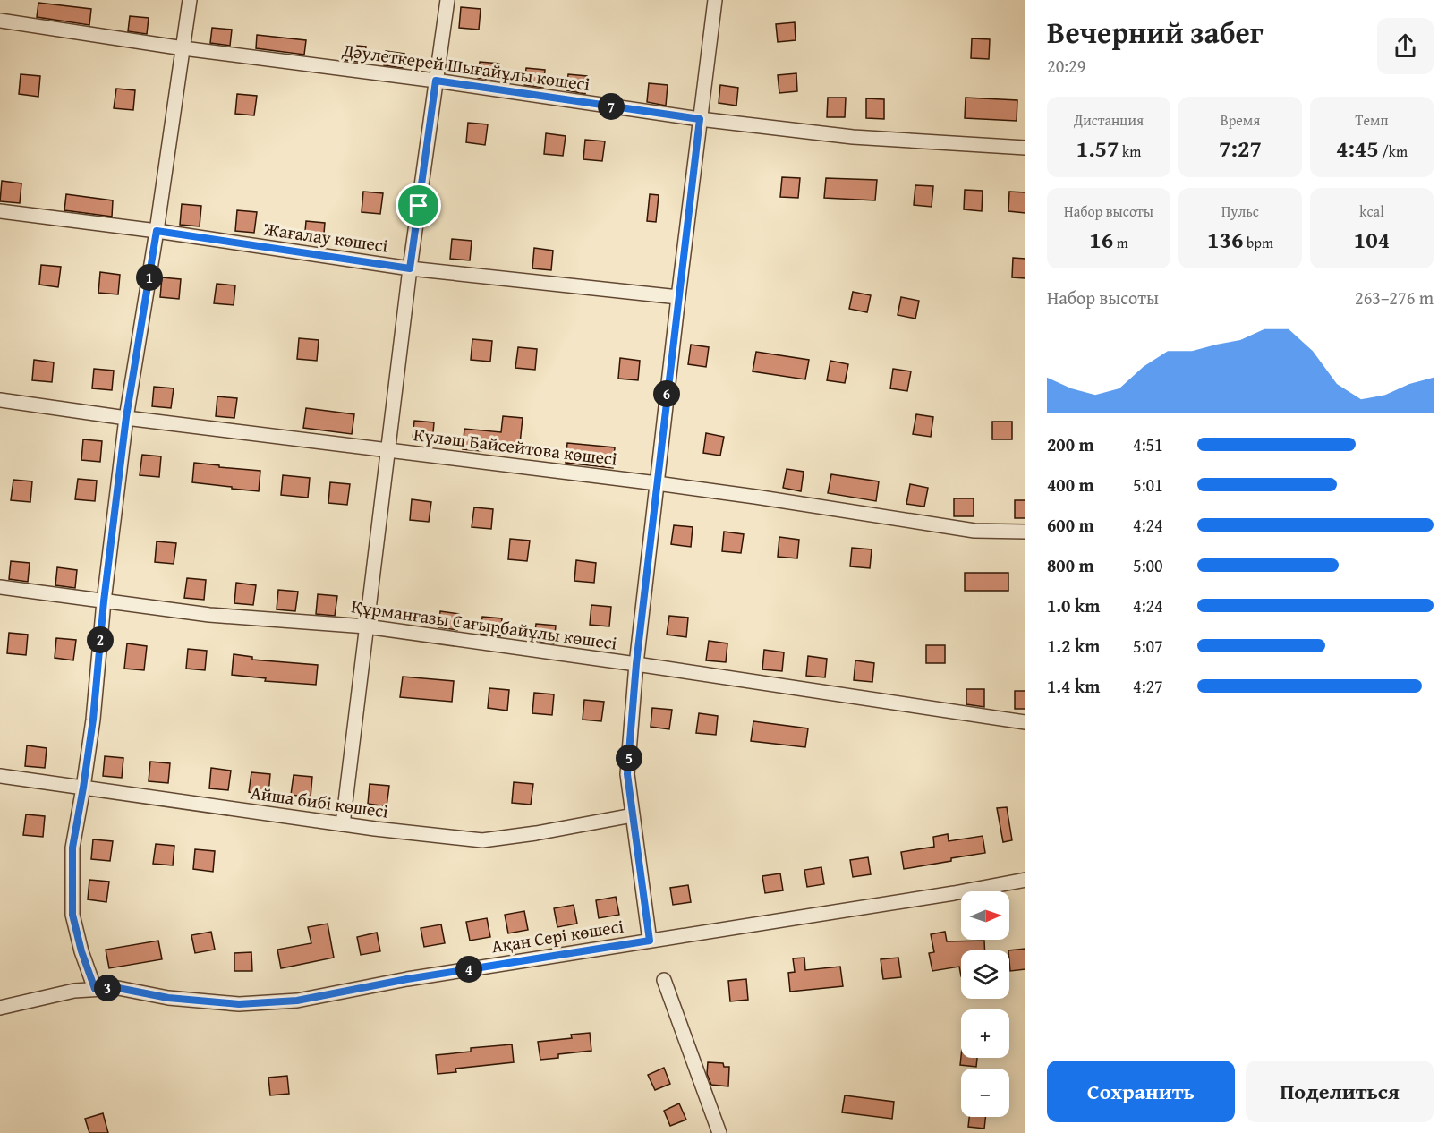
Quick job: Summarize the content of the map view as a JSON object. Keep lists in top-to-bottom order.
{
  "streets": {
    "street": [
      "Дәулеткерей Шығайұлы көшесі",
      "Жағалау көшесі",
      "Күләш Байсейтова көшесі",
      "Құрманғазы Сағырбайұлы көшесі",
      "Айша бибі көшесі",
      "Ақан Сері көшесі"
    ]
  },
  "north": "right",
  "page": {
    "heading": ["Вечерний забег", "20:29"],
    "stats": [
      ["Дистанция", "1.57 km"],
      ["Время", "7:27"],
      ["Темп", "4:45 /km"],
      ["Набор высоты", "16 m"],
      ["Пульс", "136 bpm"],
      ["kcal", "104"]
    ],
    "pins": [
      "7",
      "1",
      "6",
      "2",
      "5",
      "4",
      "3"
    ],
    "chart": ["Набор высоты", "263–276 m"],
    "list": [
      {
        "name": "200 m",
        "note": "4:51"
      },
      {
        "name": "400 m",
        "note": "5:01"
      },
      {
        "name": "600 m",
        "note": "4:24"
      },
      {
        "name": "800 m",
        "note": "5:00"
      },
      {
        "name": "1.0 km",
        "note": "4:24"
      },
      {
        "name": "1.2 km",
        "note": "5:07"
      },
      {
        "name": "1.4 km",
        "note": "4:27"
      }
    ],
    "map_buttons": ["+", "−"],
    "buttons": ["Сохранить", "Поделиться"]
  }
}
